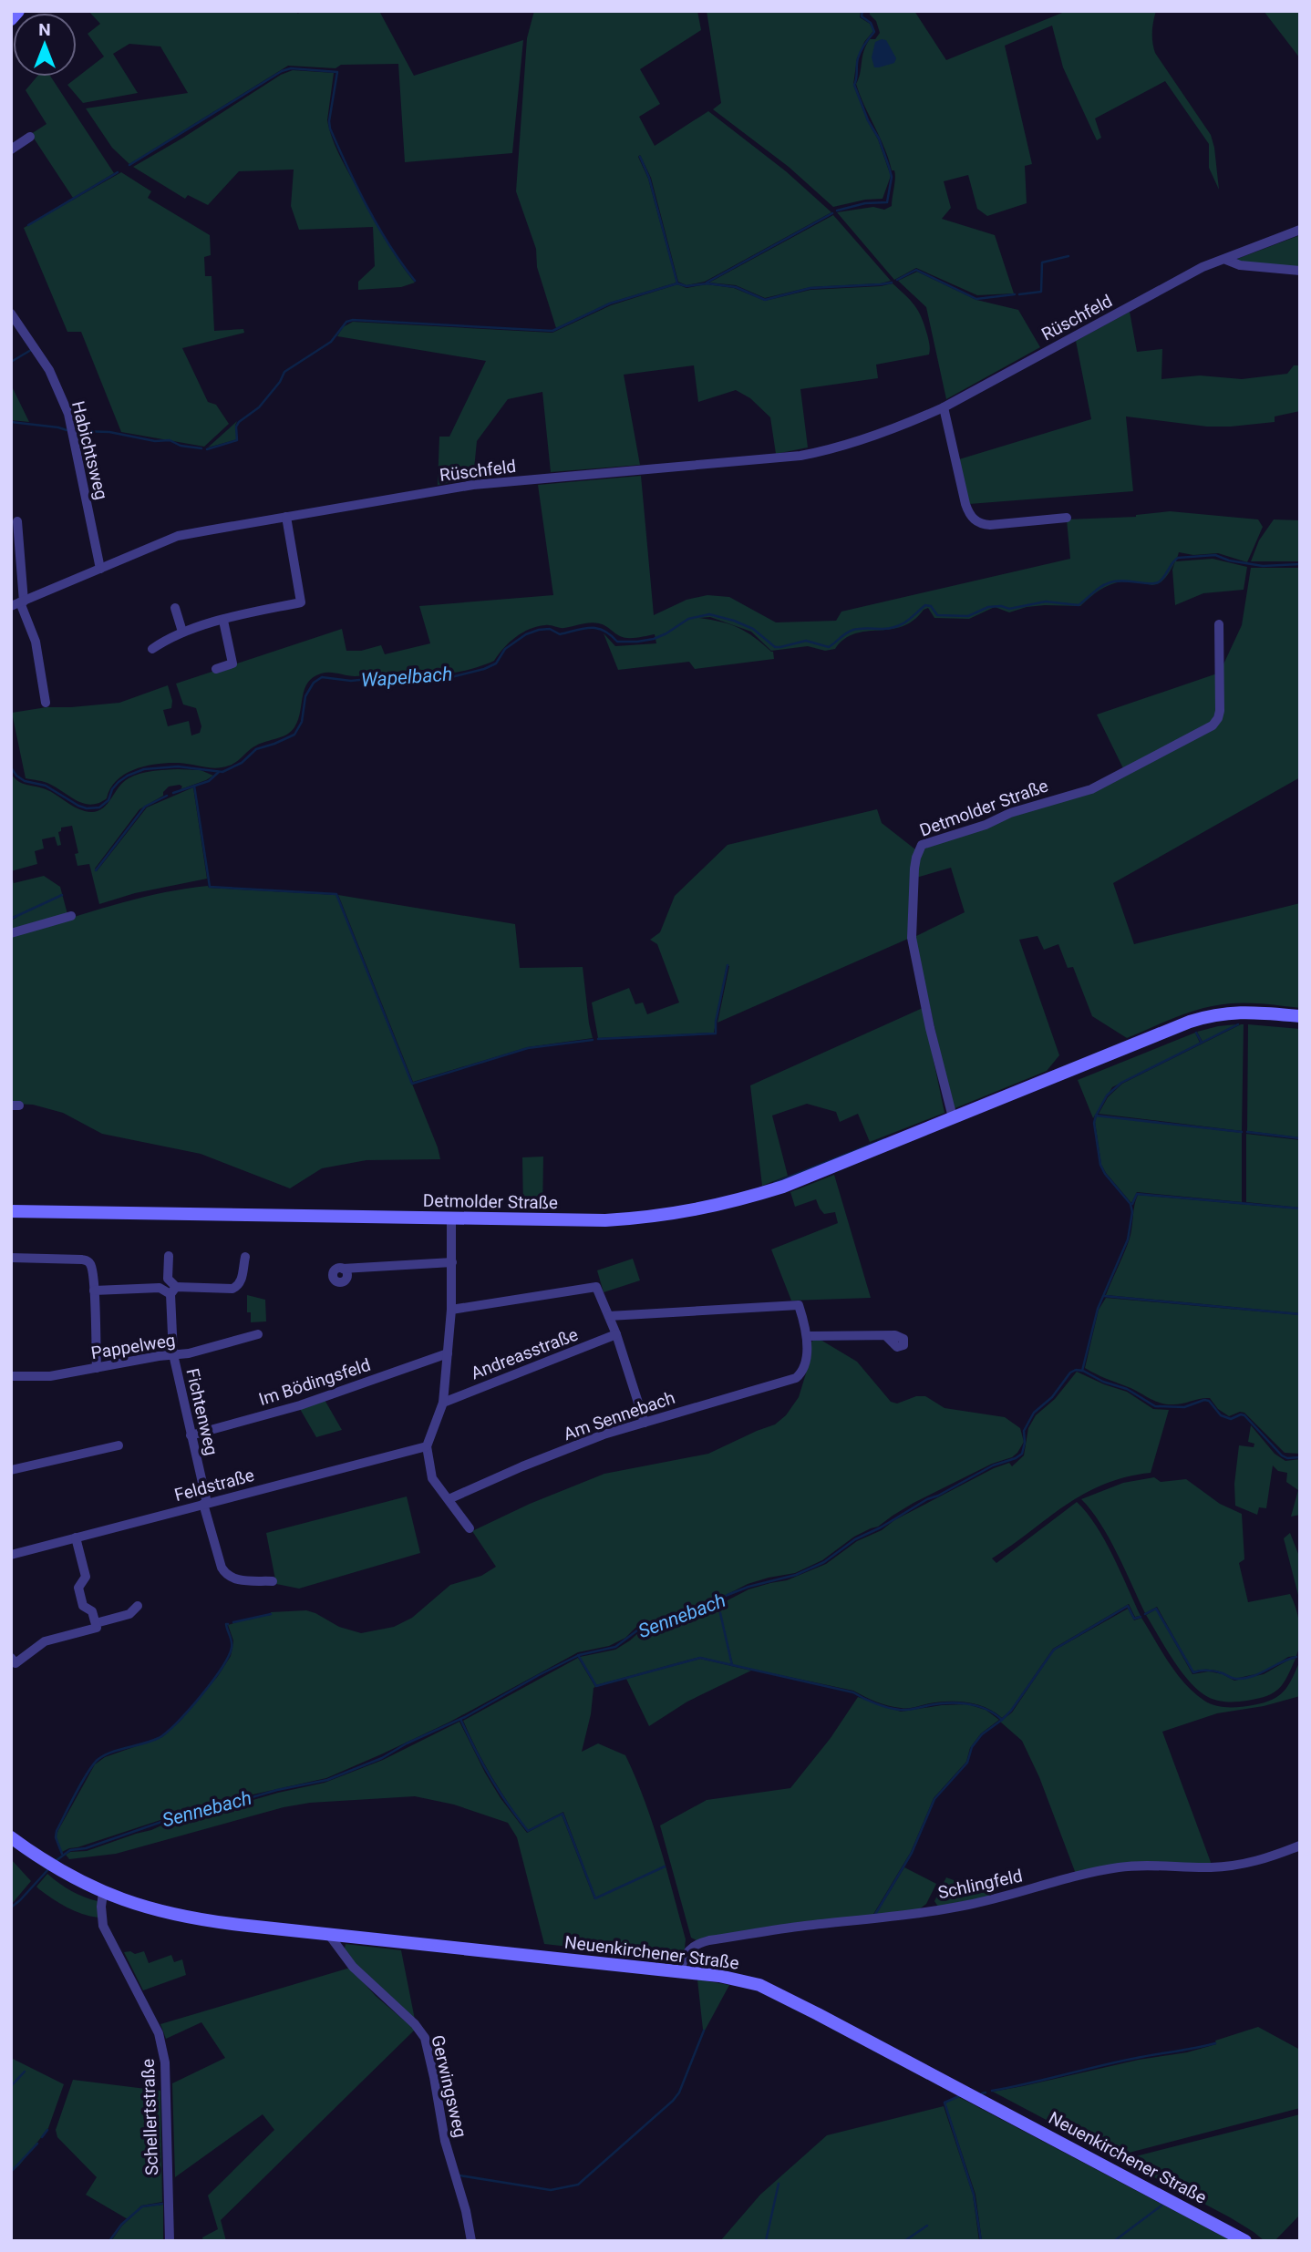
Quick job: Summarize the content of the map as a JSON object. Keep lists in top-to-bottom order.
{
  "streets": {
    "main road": ["Detmolder Straße", "Neuenkirchener Straße"],
    "street": [
      "Rüschfeld",
      "Habichtsweg",
      "Pappelweg",
      "Andreasstraße",
      "Im Bödingsfeld",
      "Fichtenweg",
      "Am Sennebach",
      "Feldstraße",
      "Schlingfeld",
      "Gerwingsweg",
      "Schellertstraße"
    ]
  },
  "crossings": [
    ["Rüschfeld", "Habichtsweg"],
    ["Pappelweg", "Fichtenweg"],
    ["Im Bödingsfeld", "Fichtenweg"],
    ["Fichtenweg", "Feldstraße"],
    ["Schlingfeld", "Neuenkirchener Straße"],
    ["Neuenkirchener Straße", "Gerwingsweg"],
    ["Neuenkirchener Straße", "Schellertstraße"]
  ],
  "water": ["Wapelbach", "Sennebach"],
  "north": "top"
}
